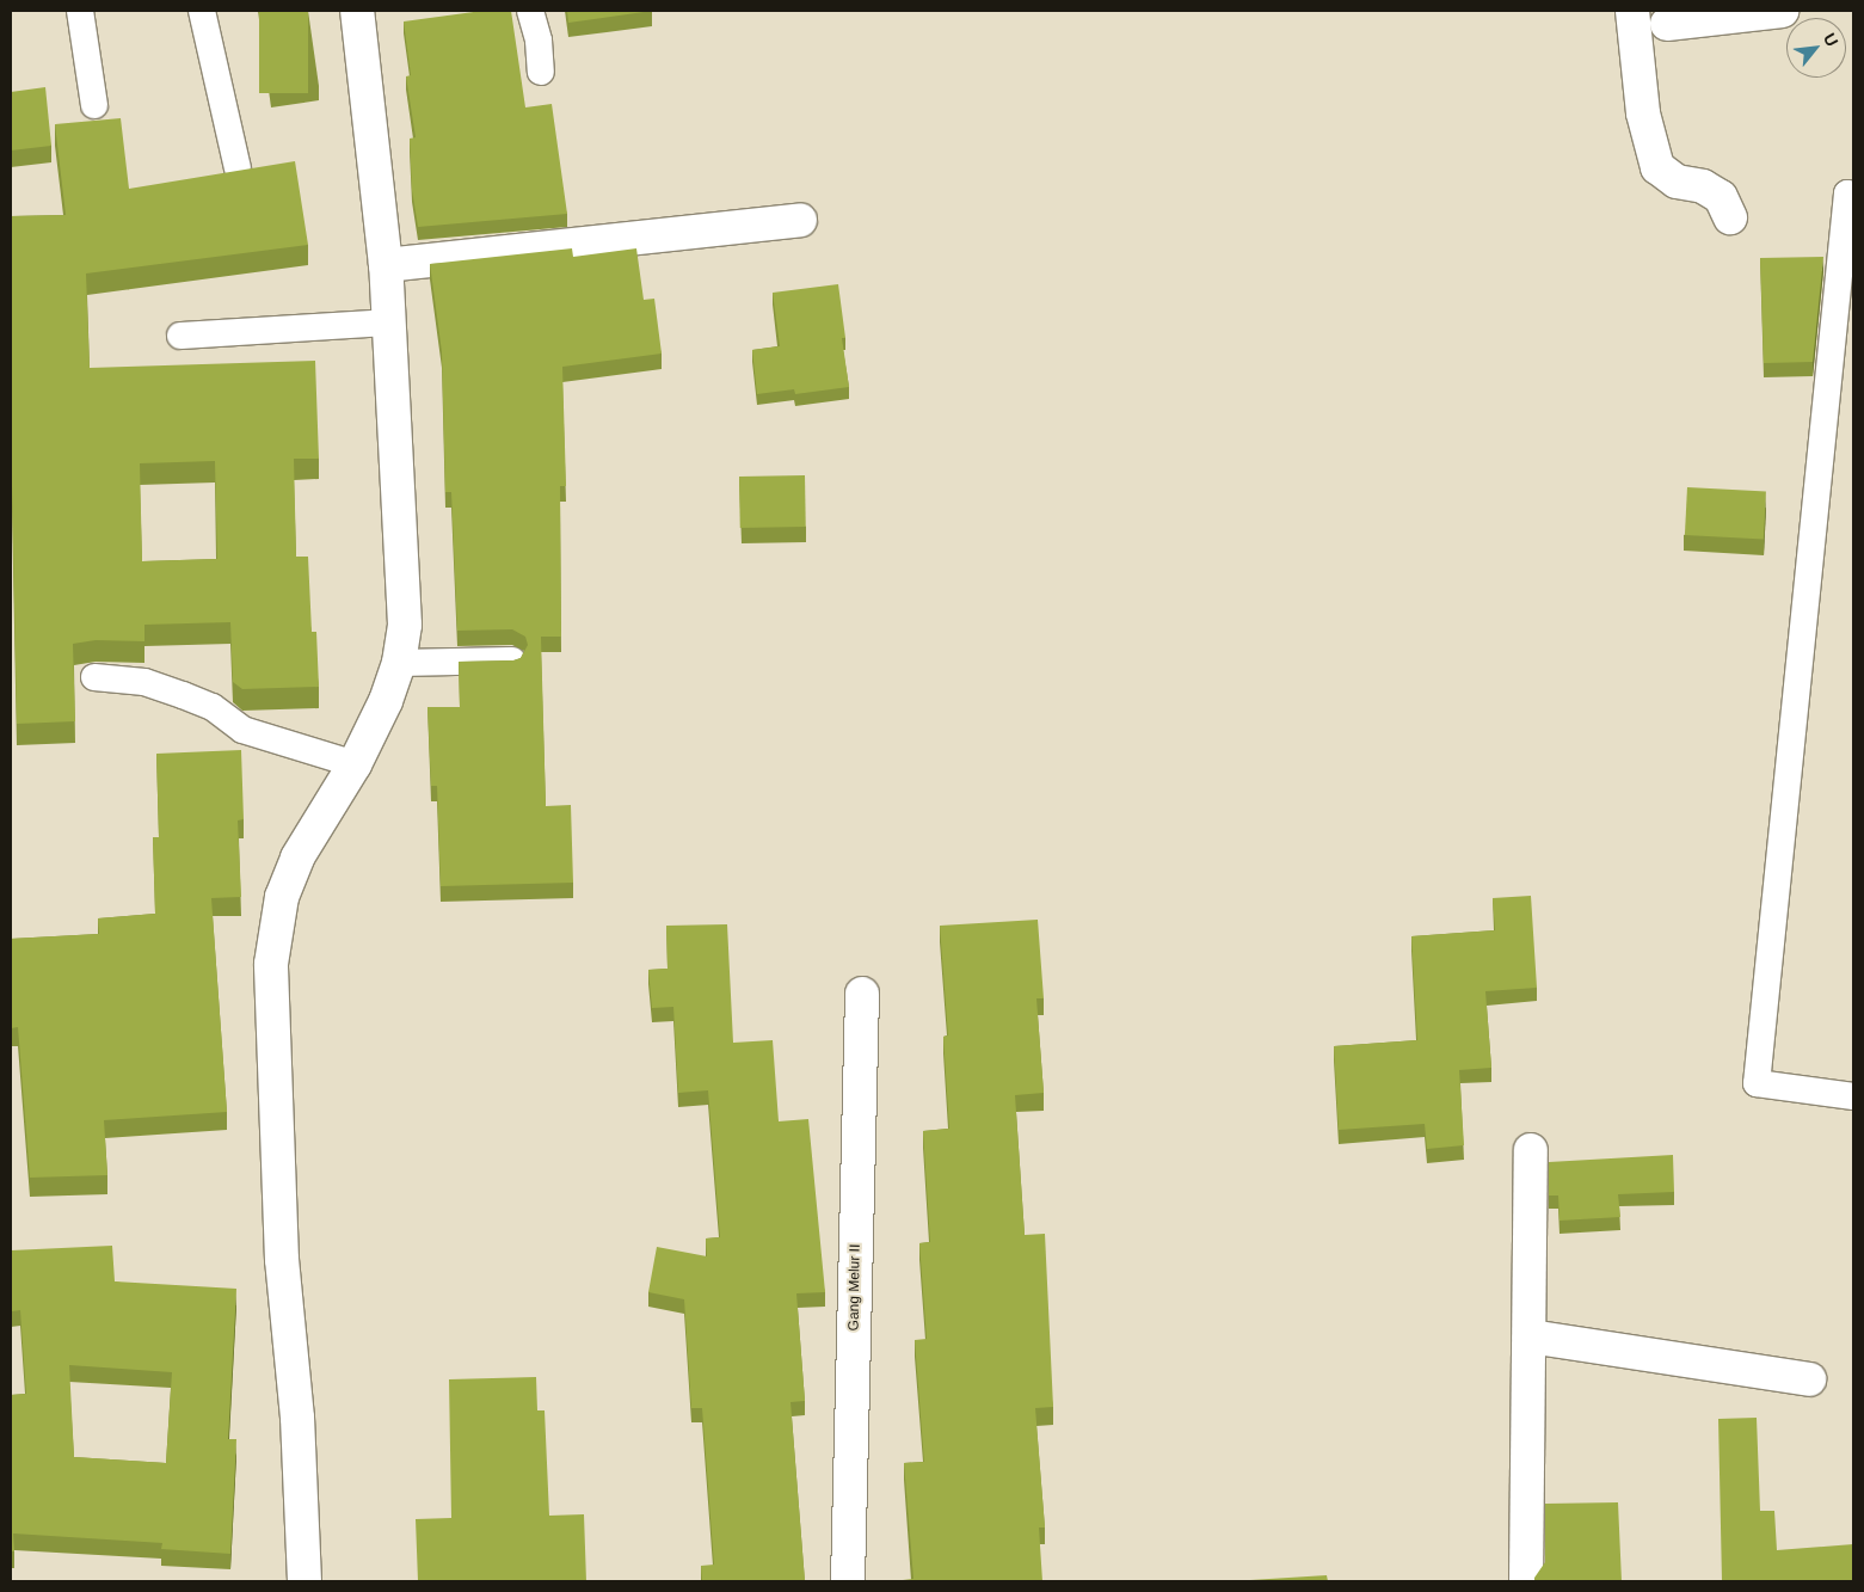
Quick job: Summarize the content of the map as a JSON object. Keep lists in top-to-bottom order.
{
  "streets": {
    "street": ["Gang Melur II"]
  },
  "north": "top right"
}
